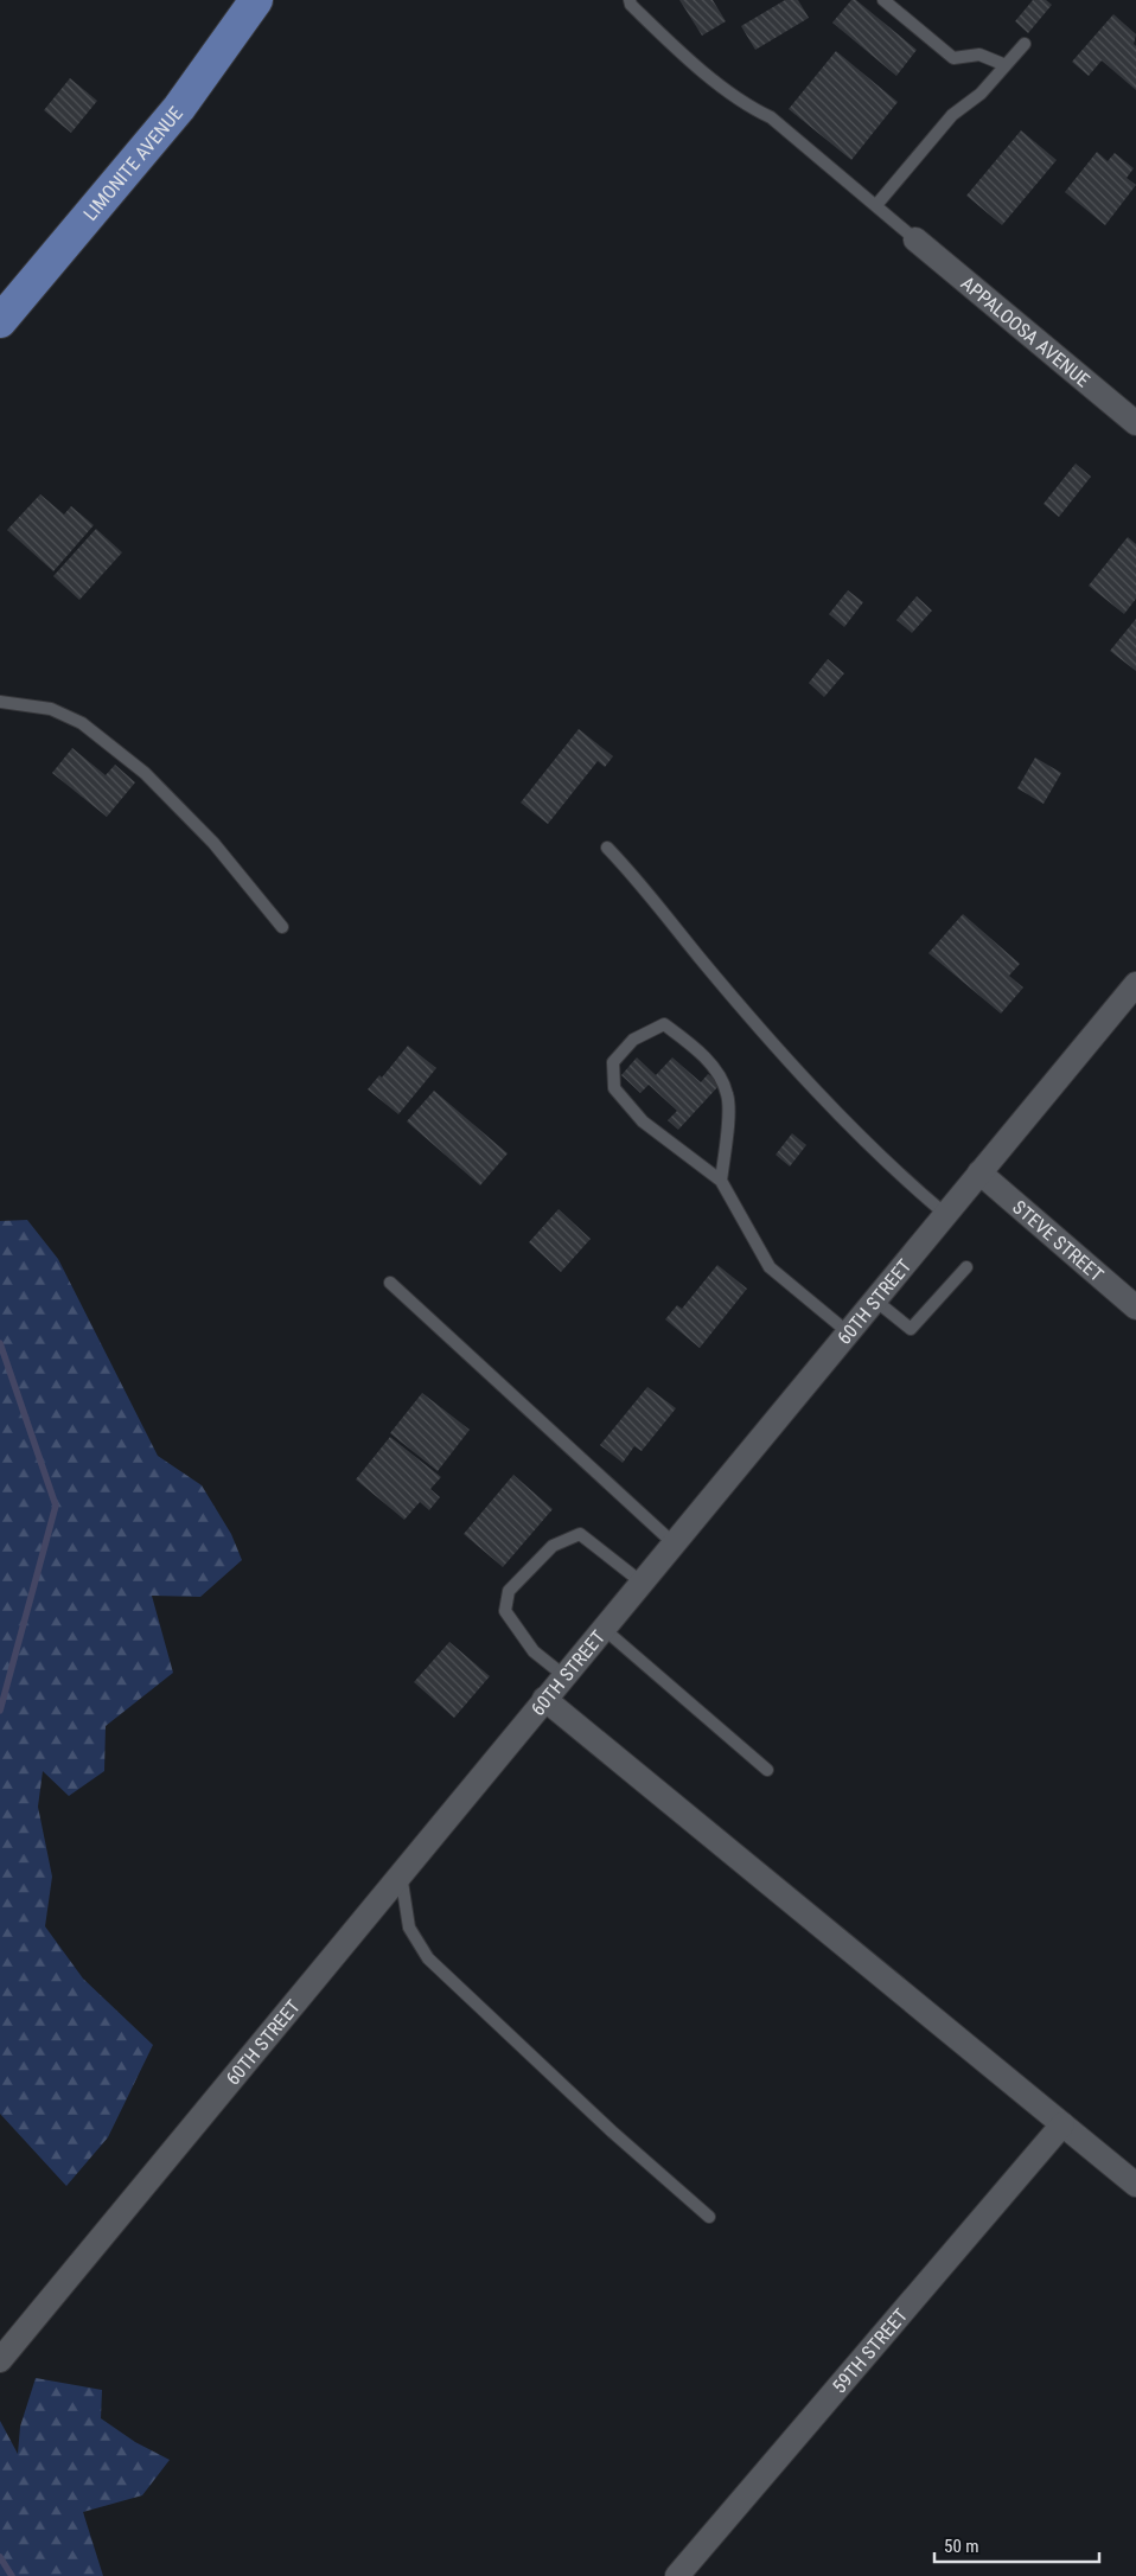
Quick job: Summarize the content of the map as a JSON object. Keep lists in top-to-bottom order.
{
  "streets": {
    "main road": ["LIMONITE AVENUE"],
    "street": [
      "APPALOOSA AVENUE",
      "STEVE STREET",
      "60TH STREET",
      "59TH STREET"
    ]
  },
  "crossings": [
    ["STEVE STREET", "60TH STREET"]
  ],
  "scale_bar": "50 m"
}
